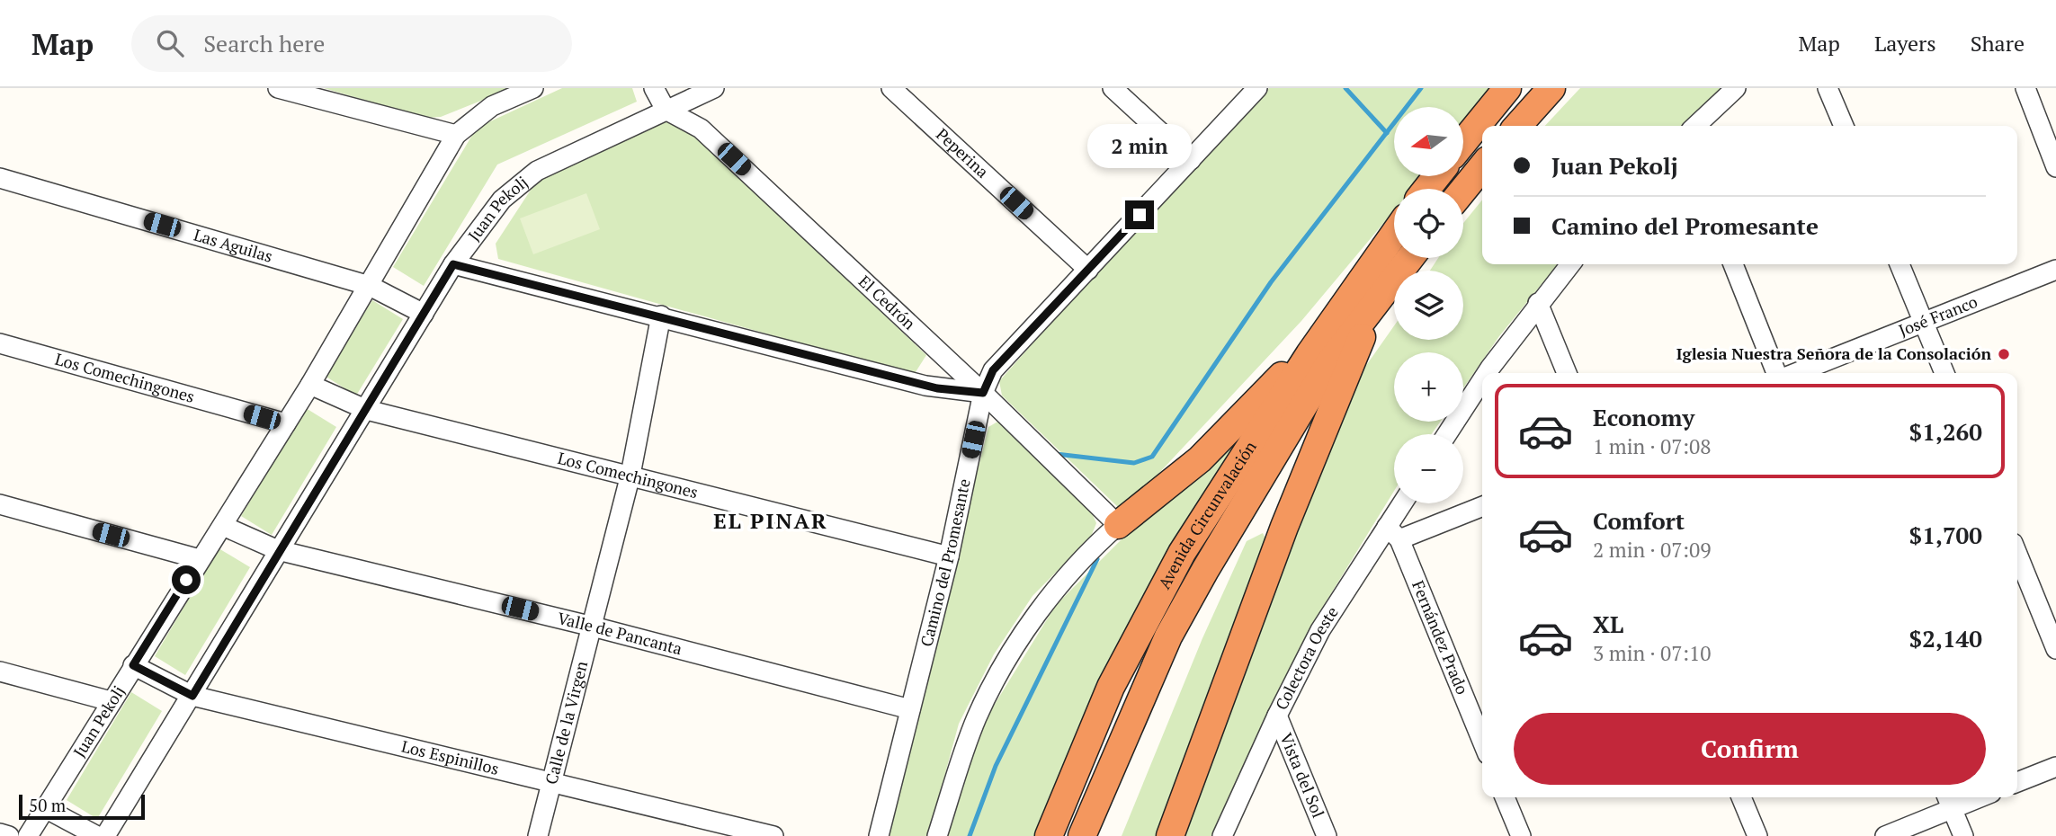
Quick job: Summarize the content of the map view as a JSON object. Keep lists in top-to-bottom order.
{
  "streets": {
    "highway": ["Avenida Circunvalación"],
    "street": [
      "Peperina",
      "Juan Pekolj",
      "Las Aguilas",
      "El Cedrón",
      "José Franco",
      "Los Comechingones",
      "Camino del Promesante",
      "Valle de Pancanta",
      "Fernández Prado",
      "Colectora Oeste",
      "Calle de la Virgen",
      "Los Espinillos",
      "Vista del Sol"
    ]
  },
  "crossings": [
    ["Peperina", "Camino del Promesante"],
    ["Juan Pekolj", "Las Aguilas"],
    ["Juan Pekolj", "El Cedrón"],
    ["Juan Pekolj", "Los Comechingones"],
    ["Juan Pekolj", "Valle de Pancanta"],
    ["Juan Pekolj", "Los Espinillos"],
    ["El Cedrón", "Camino del Promesante"],
    ["Los Comechingones", "Camino del Promesante"],
    ["Los Comechingones", "Calle de la Virgen"],
    ["Camino del Promesante", "Valle de Pancanta"],
    ["Valle de Pancanta", "Calle de la Virgen"],
    ["Fernández Prado", "Colectora Oeste"],
    ["Colectora Oeste", "Vista del Sol"],
    ["Calle de la Virgen", "Los Espinillos"]
  ],
  "districts": ["EL PINAR"],
  "places": ["Iglesia Nuestra Señora de la Consolación"],
  "scale_bar": "50 m",
  "north": "left",
  "page": {
    "header": "Map",
    "search": "Search here",
    "nav": ["Map", "Layers", "Share"],
    "map_buttons": ["+", "−"],
    "bubble": "2 min",
    "banner": ["Juan Pekolj", "Camino del Promesante"],
    "list": [
      {
        "name": "Economy",
        "note": "1 min · 07:08",
        "value": "$1,260"
      },
      {
        "name": "Comfort",
        "note": "2 min · 07:09",
        "value": "$1,700"
      },
      {
        "name": "XL",
        "note": "3 min · 07:10",
        "value": "$2,140"
      }
    ],
    "buttons": "Confirm",
    "scale": "50 m"
  }
}
